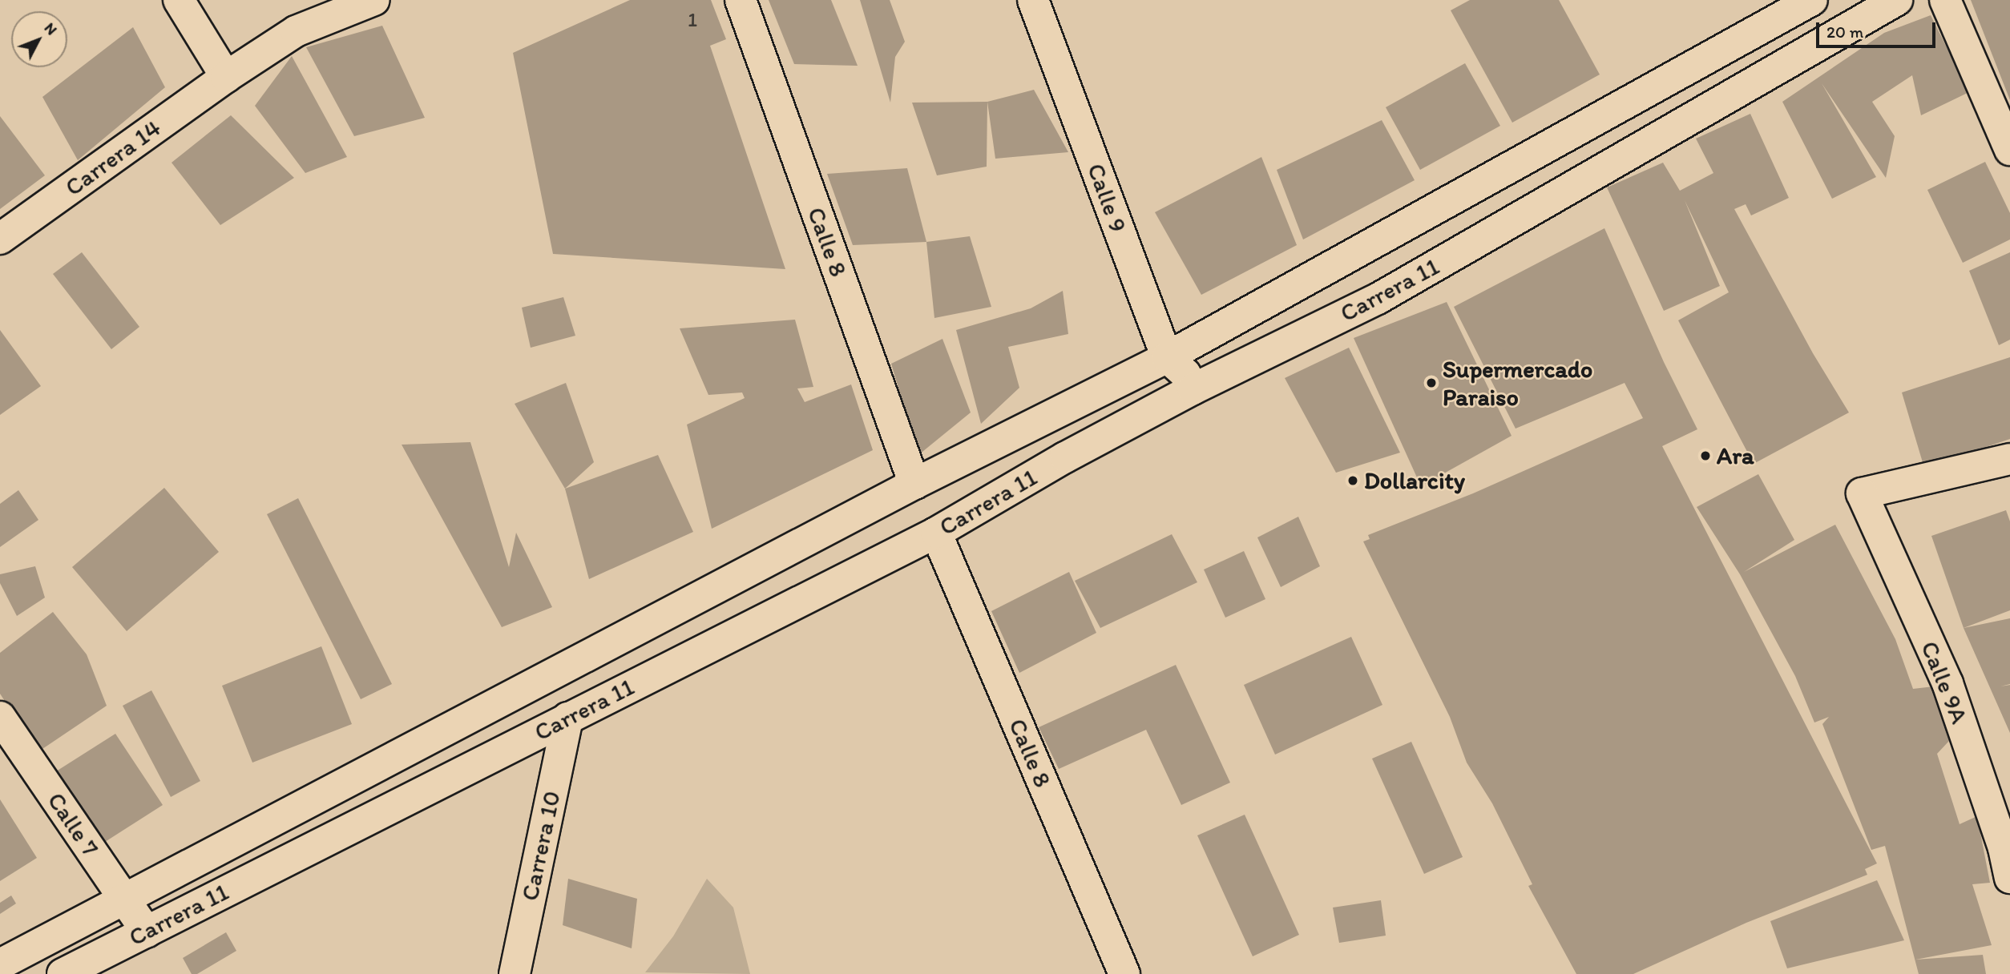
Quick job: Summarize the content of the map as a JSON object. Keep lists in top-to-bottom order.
{
  "streets": {
    "main road": [
      "Carrera 14",
      "Calle 9",
      "Calle 8",
      "Carrera 11",
      "Calle 9A",
      "Calle 7",
      "Carrera 10"
    ]
  },
  "crossings": [
    ["Calle 9", "Carrera 11"],
    ["Calle 8", "Carrera 11"],
    ["Carrera 11", "Calle 7"],
    ["Carrera 11", "Carrera 10"]
  ],
  "places": ["Supermercado Paraiso", "Ara", "Dollarcity"],
  "house_numbers": ["1"],
  "scale_bar": "20 m",
  "north": "top right"
}
